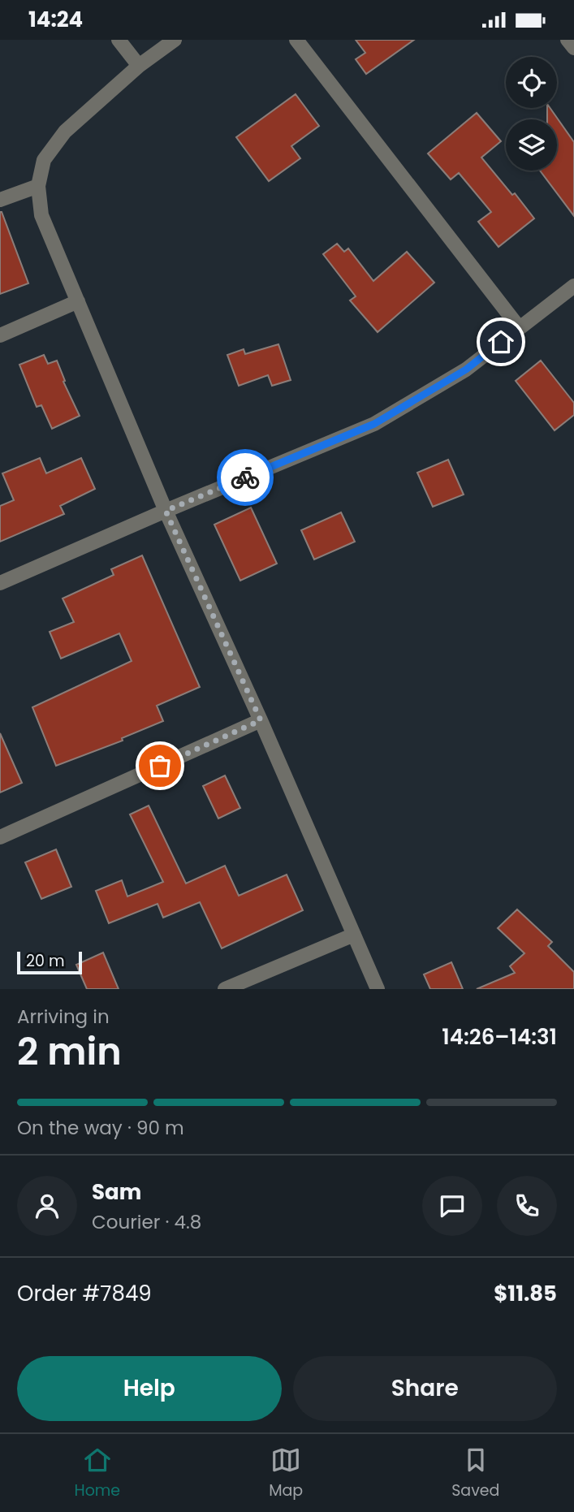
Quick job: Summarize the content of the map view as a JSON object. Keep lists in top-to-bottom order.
{
  "scale_bar": "20 m",
  "page": {
    "status": "14:24",
    "scale": "20 m",
    "heading": ["2 min", "Arriving in", "14:26–14:31"],
    "panel": [
      "Sam",
      "Courier · 4.8",
      "Order #7849",
      "$11.85"
    ],
    "bar": "On the way · 90 m",
    "buttons": ["Help", "Share"],
    "tabs": ["Home", "Map", "Saved"]
  }
}
